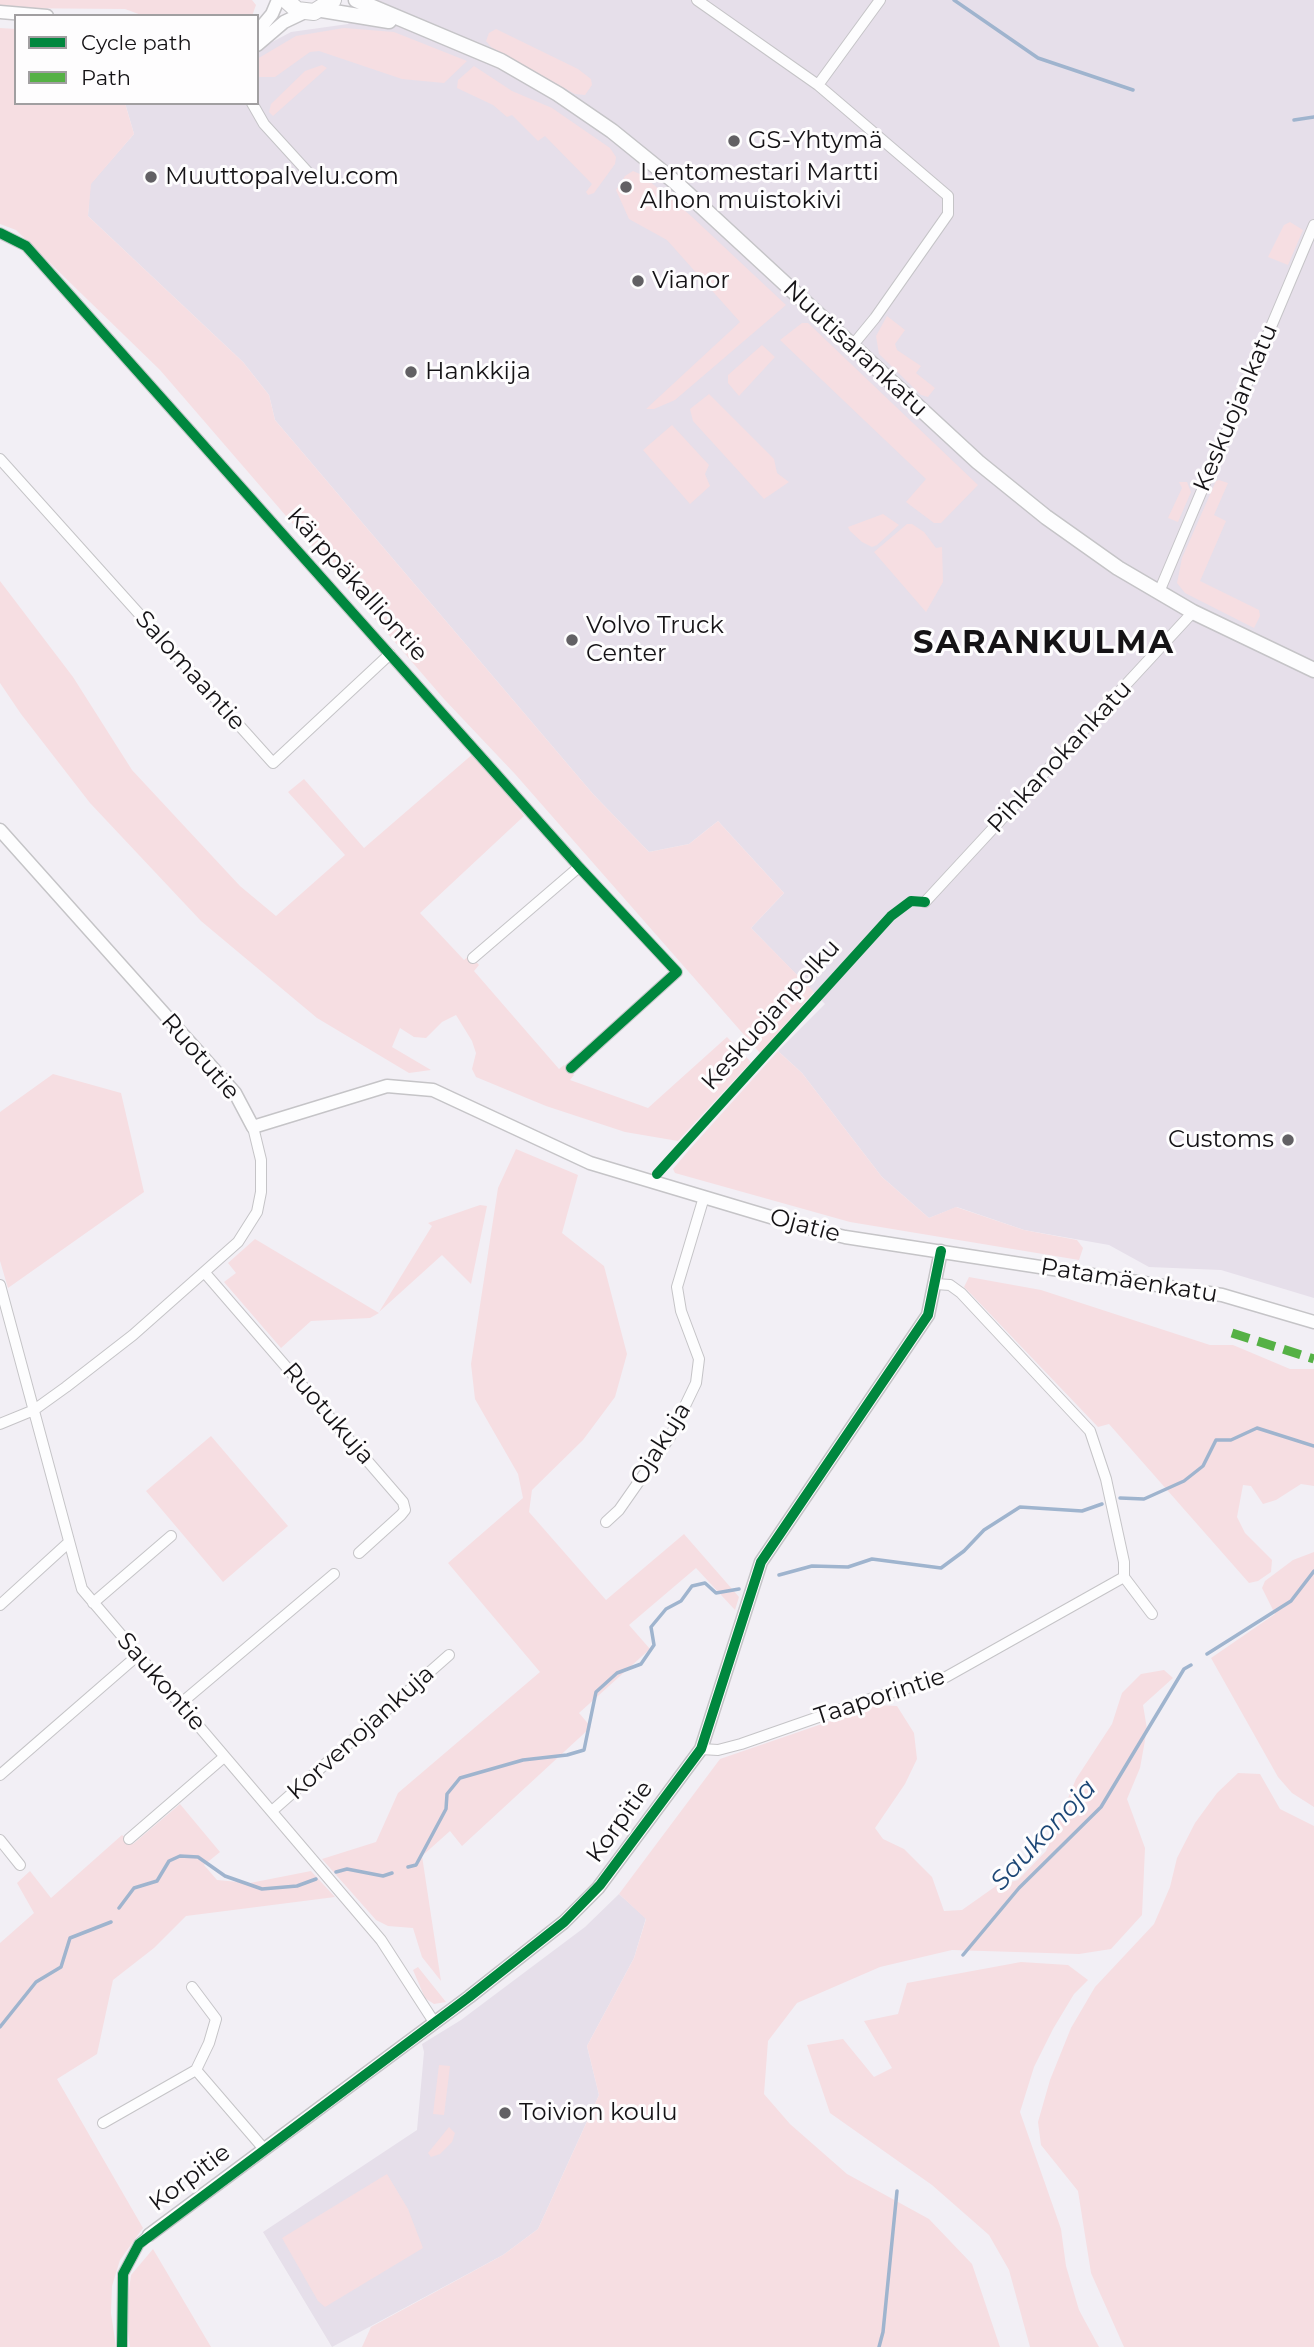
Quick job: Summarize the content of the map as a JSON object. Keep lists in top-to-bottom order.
{
  "streets": {
    "main road": ["Nuutisarankatu"],
    "street": [
      "Keskuojankatu",
      "Kärppäkalliontie",
      "Salomaantie",
      "Pihkanokankatu",
      "Ruotutie",
      "Ojatie",
      "Patamäenkatu",
      "Ruotukuja",
      "Ojakuja",
      "Saukontie",
      "Taaporintie",
      "Korvenojankuja",
      "Korpitie"
    ],
    "cycle path": ["Keskuojanpolku"]
  },
  "crossings": [
    ["Nuutisarankatu", "Keskuojankatu"],
    ["Nuutisarankatu", "Pihkanokankatu"],
    ["Kärppäkalliontie", "Salomaantie"],
    ["Ruotutie", "Ojatie"],
    ["Ruotutie", "Ruotukuja"],
    ["Ruotutie", "Saukontie"],
    ["Ojatie", "Patamäenkatu"],
    ["Ojatie", "Ojakuja"],
    ["Saukontie", "Korvenojankuja"],
    ["Saukontie", "Korpitie"],
    ["Taaporintie", "Korpitie"]
  ],
  "districts": ["SARANKULMA"],
  "water": ["Saukonoja"],
  "places": [
    "GS-Yhtymä",
    "Muuttopalvelu.com",
    "Lentomestari Martti Alhon muistokivi",
    "Vianor",
    "Hankkija",
    "Volvo Truck Center",
    "Customs",
    "Toivion koulu"
  ],
  "legend": ["Cycle path", "Path"]
}
